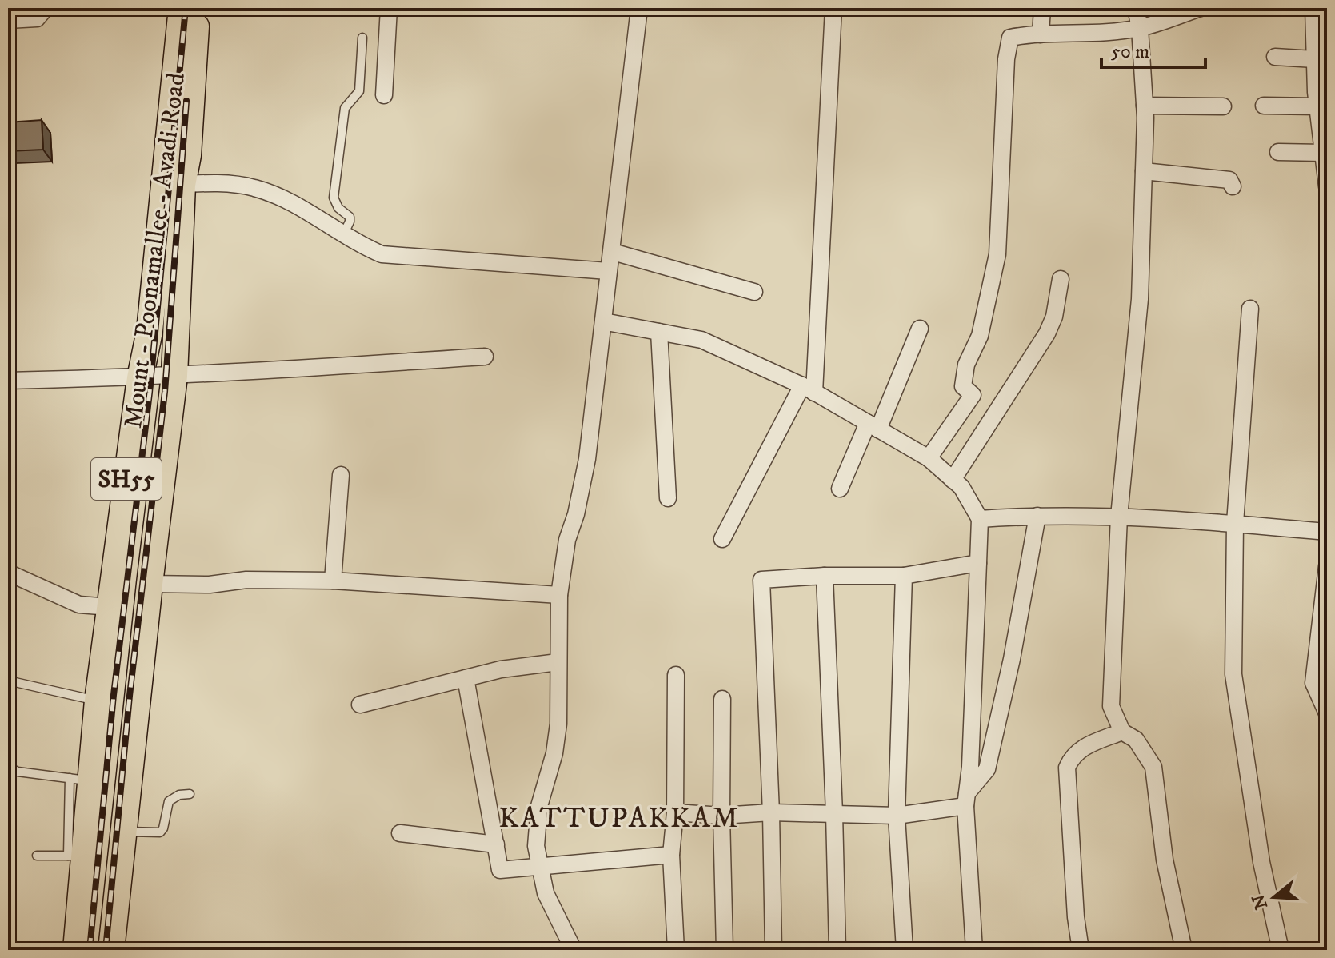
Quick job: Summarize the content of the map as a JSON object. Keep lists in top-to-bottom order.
{
  "streets": {
    "main road": ["Mount - Poonamallee - Avadi Road", "SH55"]
  },
  "districts": ["KATTUPAKKAM"],
  "scale_bar": "50 m",
  "north": "left"
}
